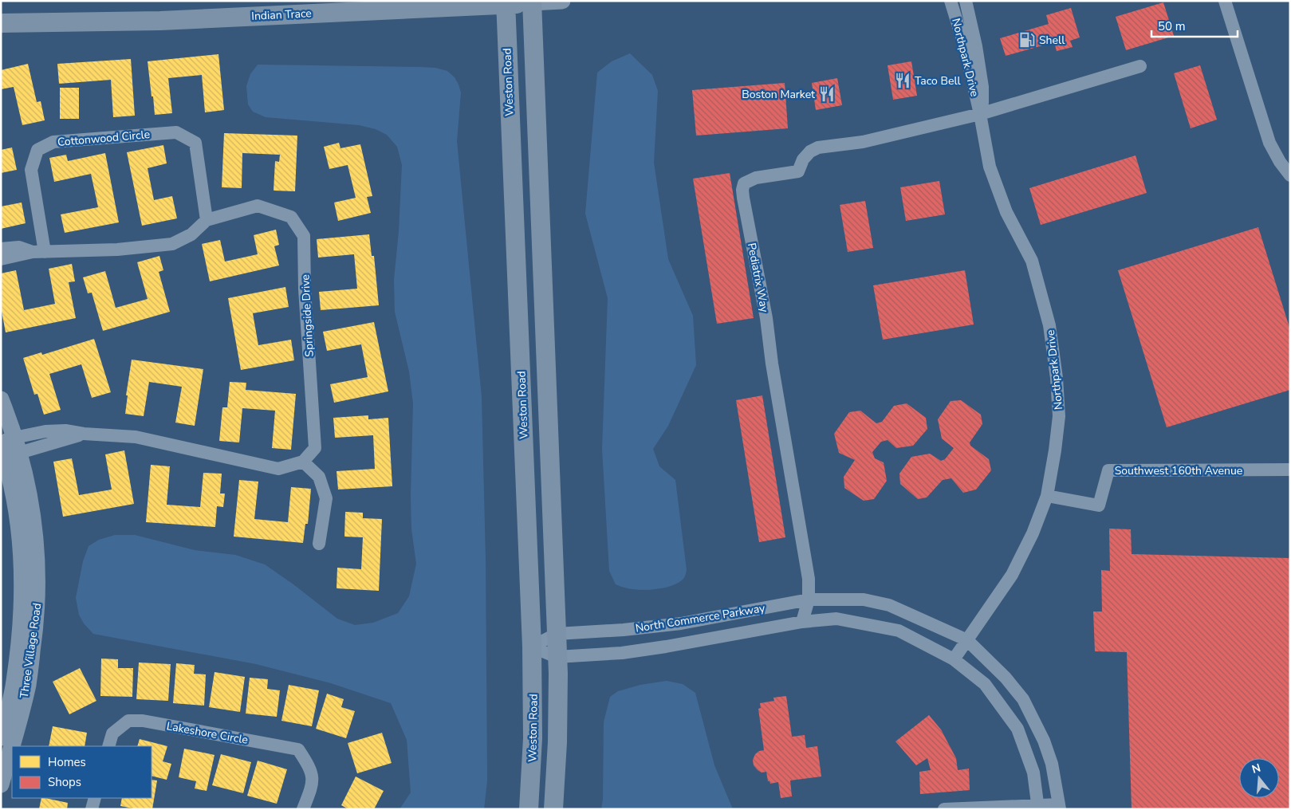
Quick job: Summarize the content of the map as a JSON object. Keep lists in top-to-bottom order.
{
  "streets": {
    "main road": ["Indian Trace", "Weston Road"],
    "street": [
      "Northpark Drive",
      "Cottonwood Circle",
      "Pediatrix Way",
      "Springside Drive",
      "Southwest 160th Avenue",
      "North Commerce Parkway",
      "Three Village Road",
      "Lakeshore Circle"
    ]
  },
  "crossings": [
    ["Indian Trace", "Weston Road"],
    ["Northpark Drive", "Pediatrix Way"],
    ["Northpark Drive", "Southwest 160th Avenue"],
    ["Northpark Drive", "North Commerce Parkway"],
    ["Weston Road", "North Commerce Parkway"],
    ["Cottonwood Circle", "Springside Drive"],
    ["Pediatrix Way", "North Commerce Parkway"]
  ],
  "places": {
    "fuel station": ["Shell"],
    "restaurant": ["Taco Bell", "Boston Market"]
  },
  "legend": ["Homes", "Shops"],
  "scale_bar": "50 m",
  "north": "top"
}
